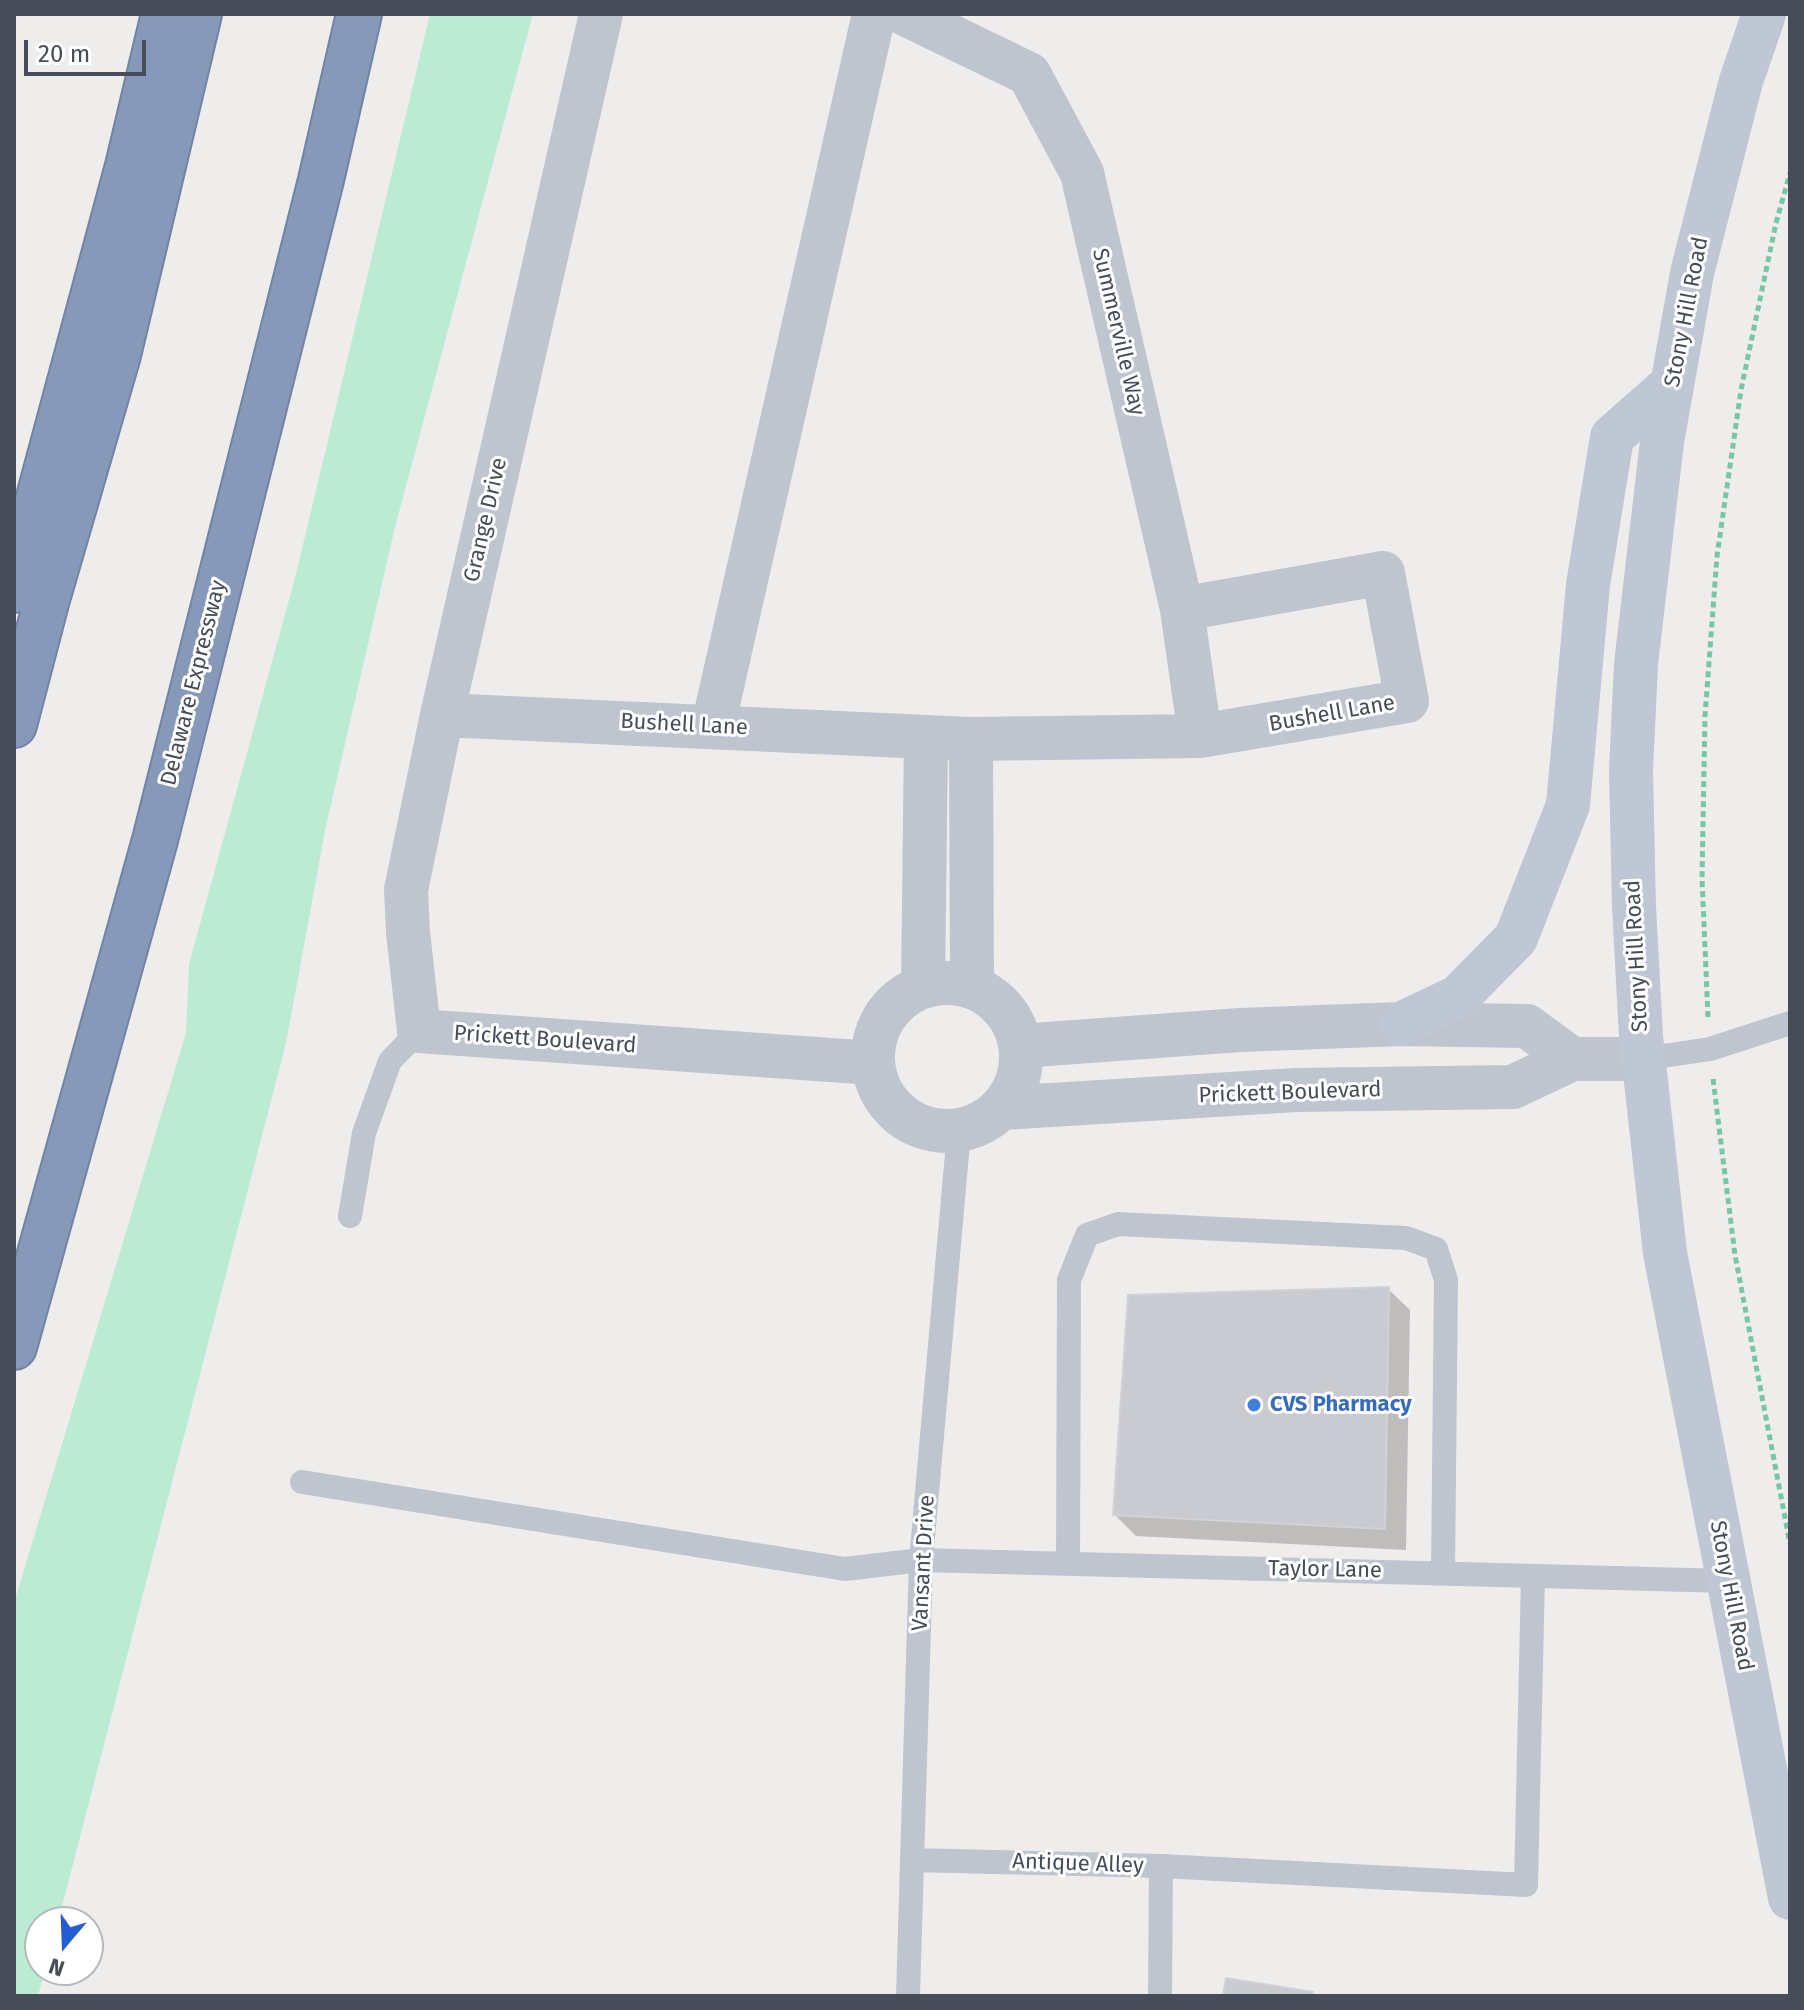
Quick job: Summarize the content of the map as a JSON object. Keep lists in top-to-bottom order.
{
  "streets": {
    "highway": ["Delaware Expressway"],
    "street": [
      "Stony Hill Road",
      "Summerville Way",
      "Grange Drive",
      "Bushell Lane",
      "Prickett Boulevard"
    ],
    "lane": ["Vansant Drive", "Taylor Lane", "Antique Alley"]
  },
  "crossings": [
    ["Stony Hill Road", "Prickett Boulevard"],
    ["Stony Hill Road", "Taylor Lane"],
    ["Summerville Way", "Bushell Lane"],
    ["Grange Drive", "Bushell Lane"],
    ["Grange Drive", "Prickett Boulevard"],
    ["Prickett Boulevard", "Vansant Drive"],
    ["Vansant Drive", "Taylor Lane"],
    ["Vansant Drive", "Antique Alley"]
  ],
  "places": ["CVS Pharmacy"],
  "scale_bar": "20 m",
  "north": "bottom"
}
